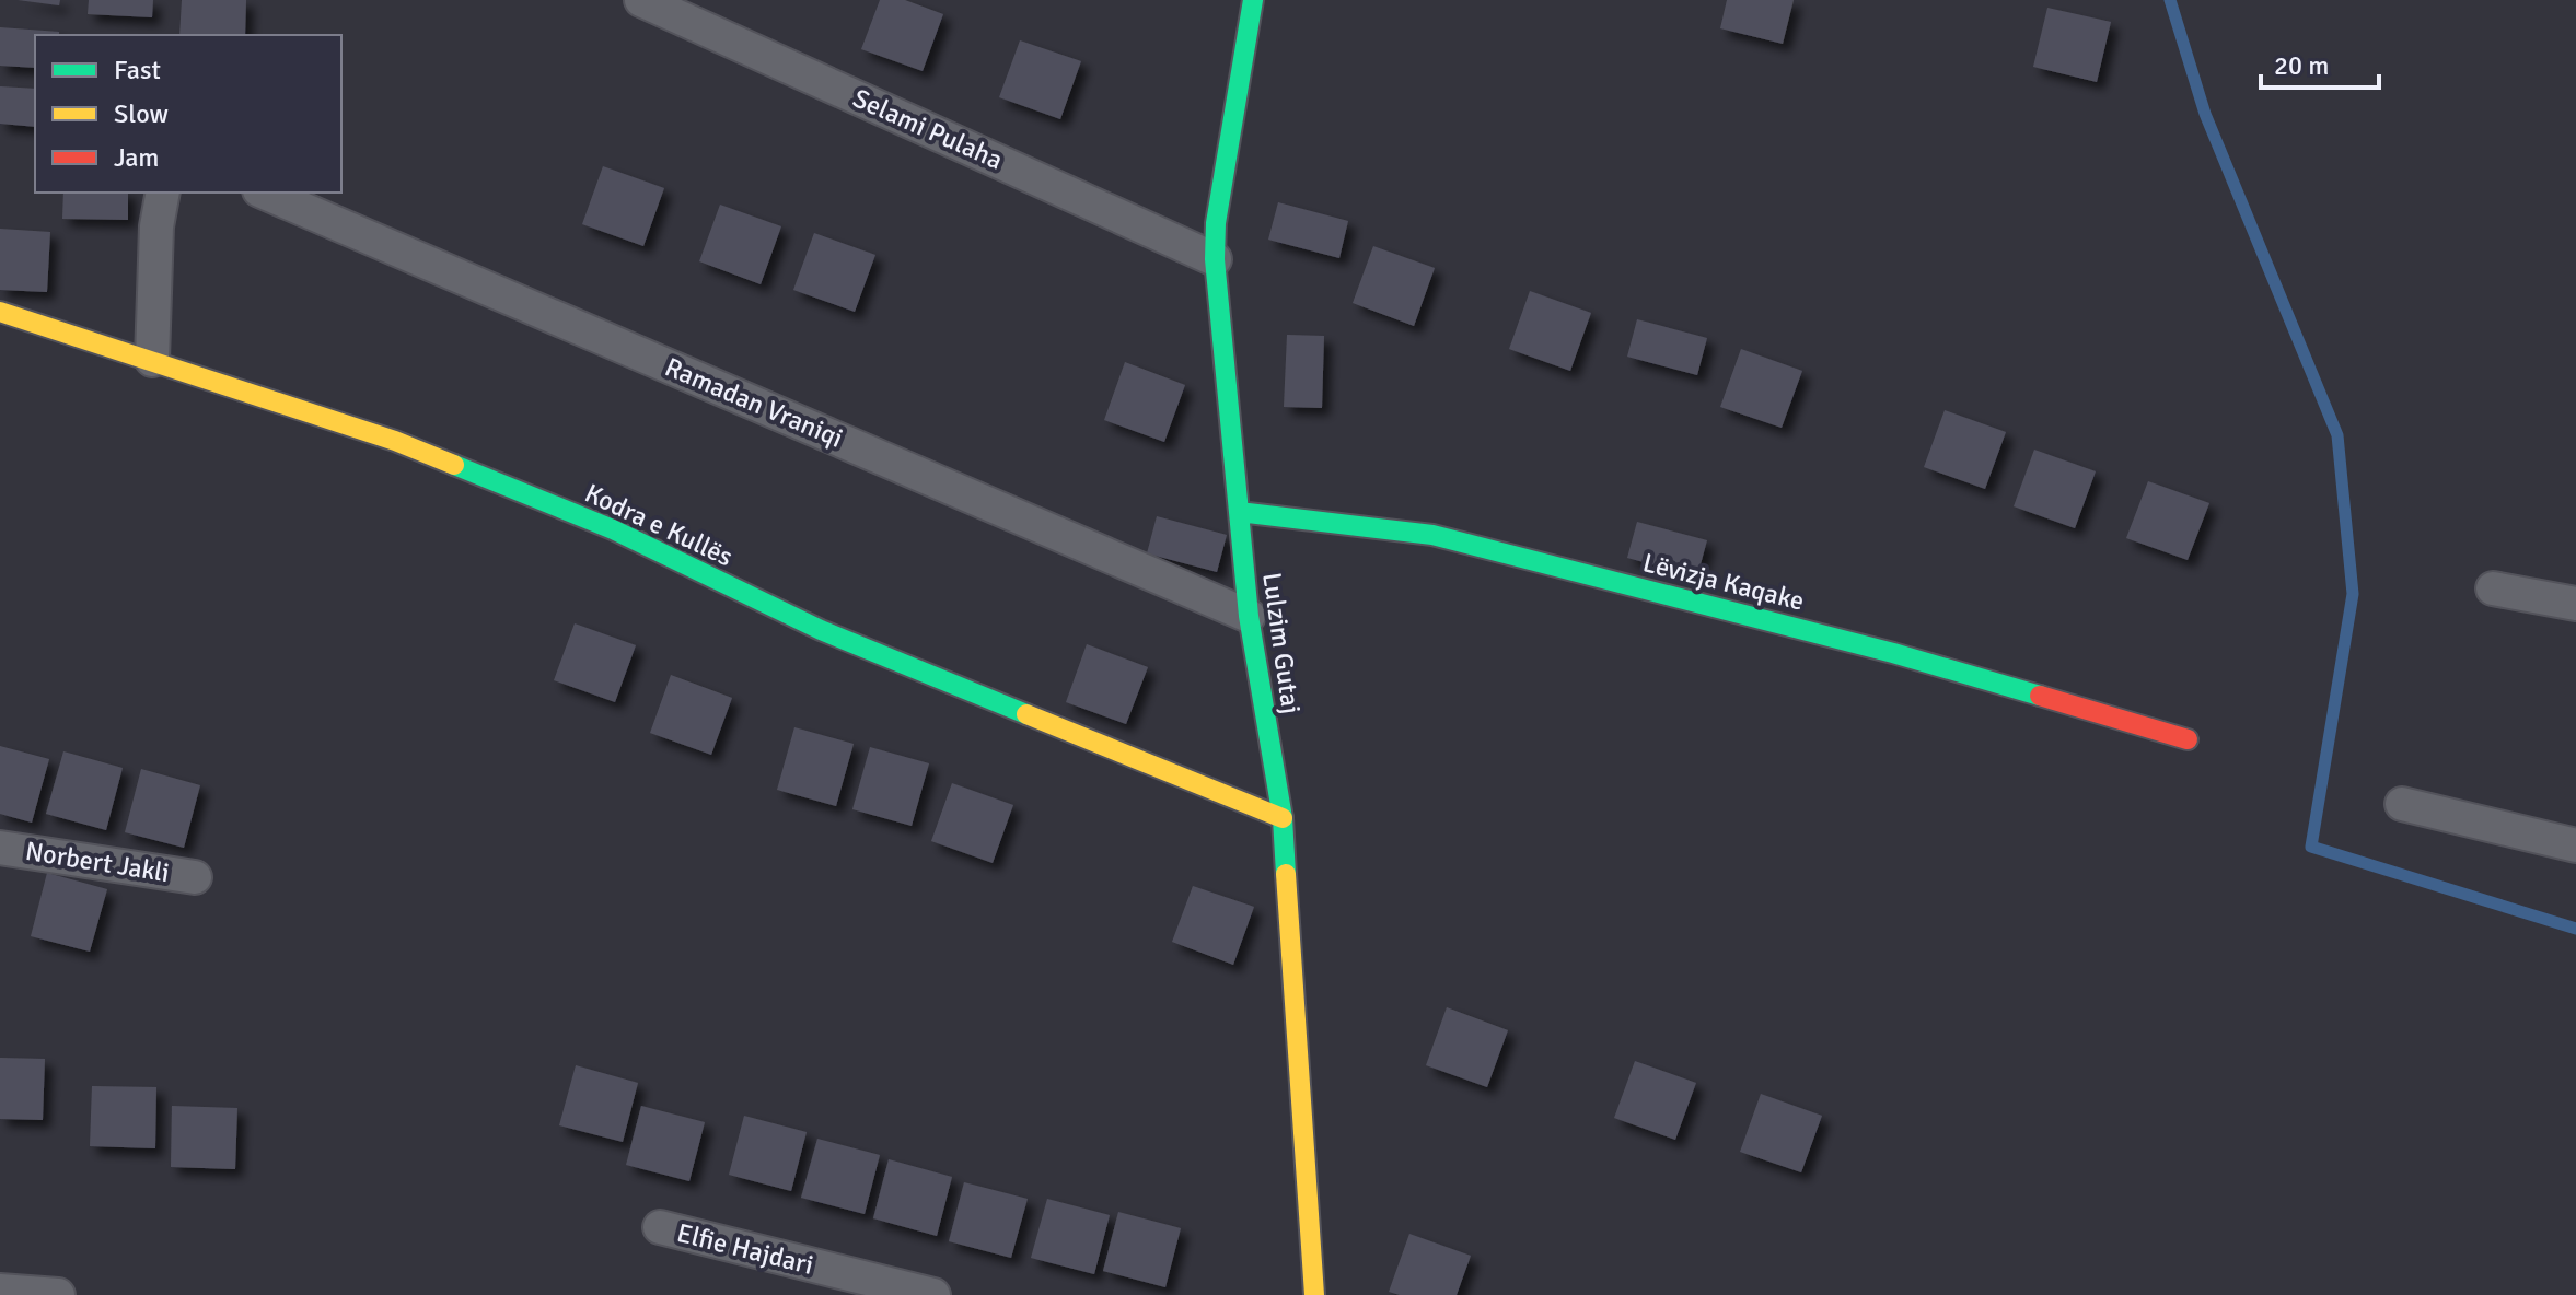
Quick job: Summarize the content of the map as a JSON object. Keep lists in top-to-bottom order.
{
  "streets": {
    "street": [
      "Selami Pulaha",
      "Ramadan Vraniqi",
      "Kodra e Kullës",
      "Lëvizja Kaqake",
      "Lulzim Gutaj",
      "Norbert Jakli",
      "Elfie Hajdari"
    ]
  },
  "crossings": [
    ["Selami Pulaha", "Lulzim Gutaj"],
    ["Ramadan Vraniqi", "Lulzim Gutaj"],
    ["Kodra e Kullës", "Lulzim Gutaj"],
    ["Lëvizja Kaqake", "Lulzim Gutaj"]
  ],
  "legend": ["Fast", "Slow", "Jam"],
  "scale_bar": "20 m"
}
